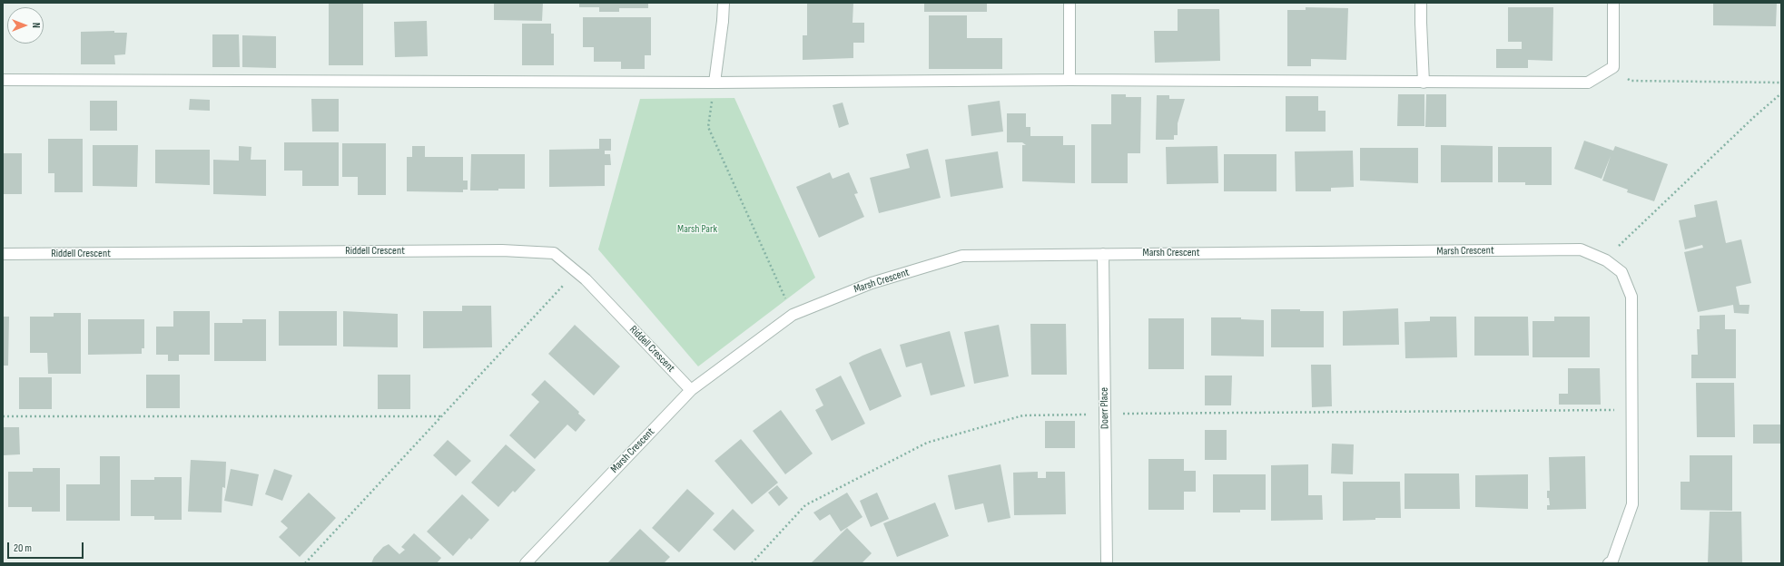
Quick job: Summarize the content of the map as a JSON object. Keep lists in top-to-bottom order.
{
  "streets": {
    "street": ["Riddell Crescent", "Marsh Crescent", "Doerr Place"]
  },
  "crossings": [
    ["Riddell Crescent", "Marsh Crescent"],
    ["Marsh Crescent", "Doerr Place"]
  ],
  "parks": ["Marsh Park"],
  "scale_bar": "20 m",
  "north": "right"
}
